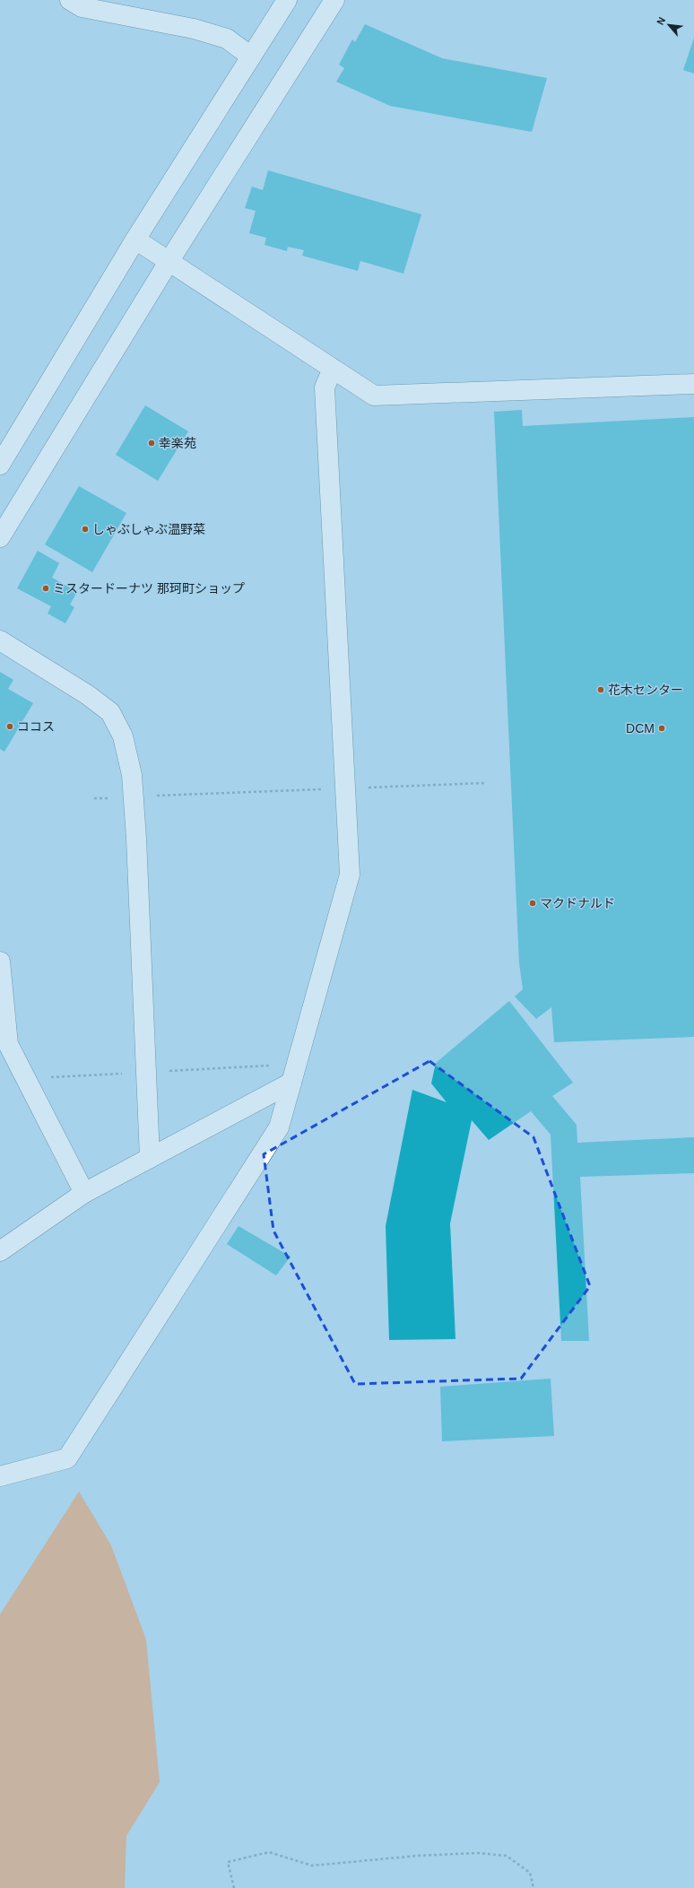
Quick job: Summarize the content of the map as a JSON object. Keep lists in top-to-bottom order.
{
  "places": [
    "幸楽苑",
    "しゃぶしゃぶ温野菜",
    "ミスタードーナツ 那珂町ショップ",
    "花木センター",
    "ココス",
    "DCM",
    "マクドナルド"
  ],
  "north": "top left"
}
